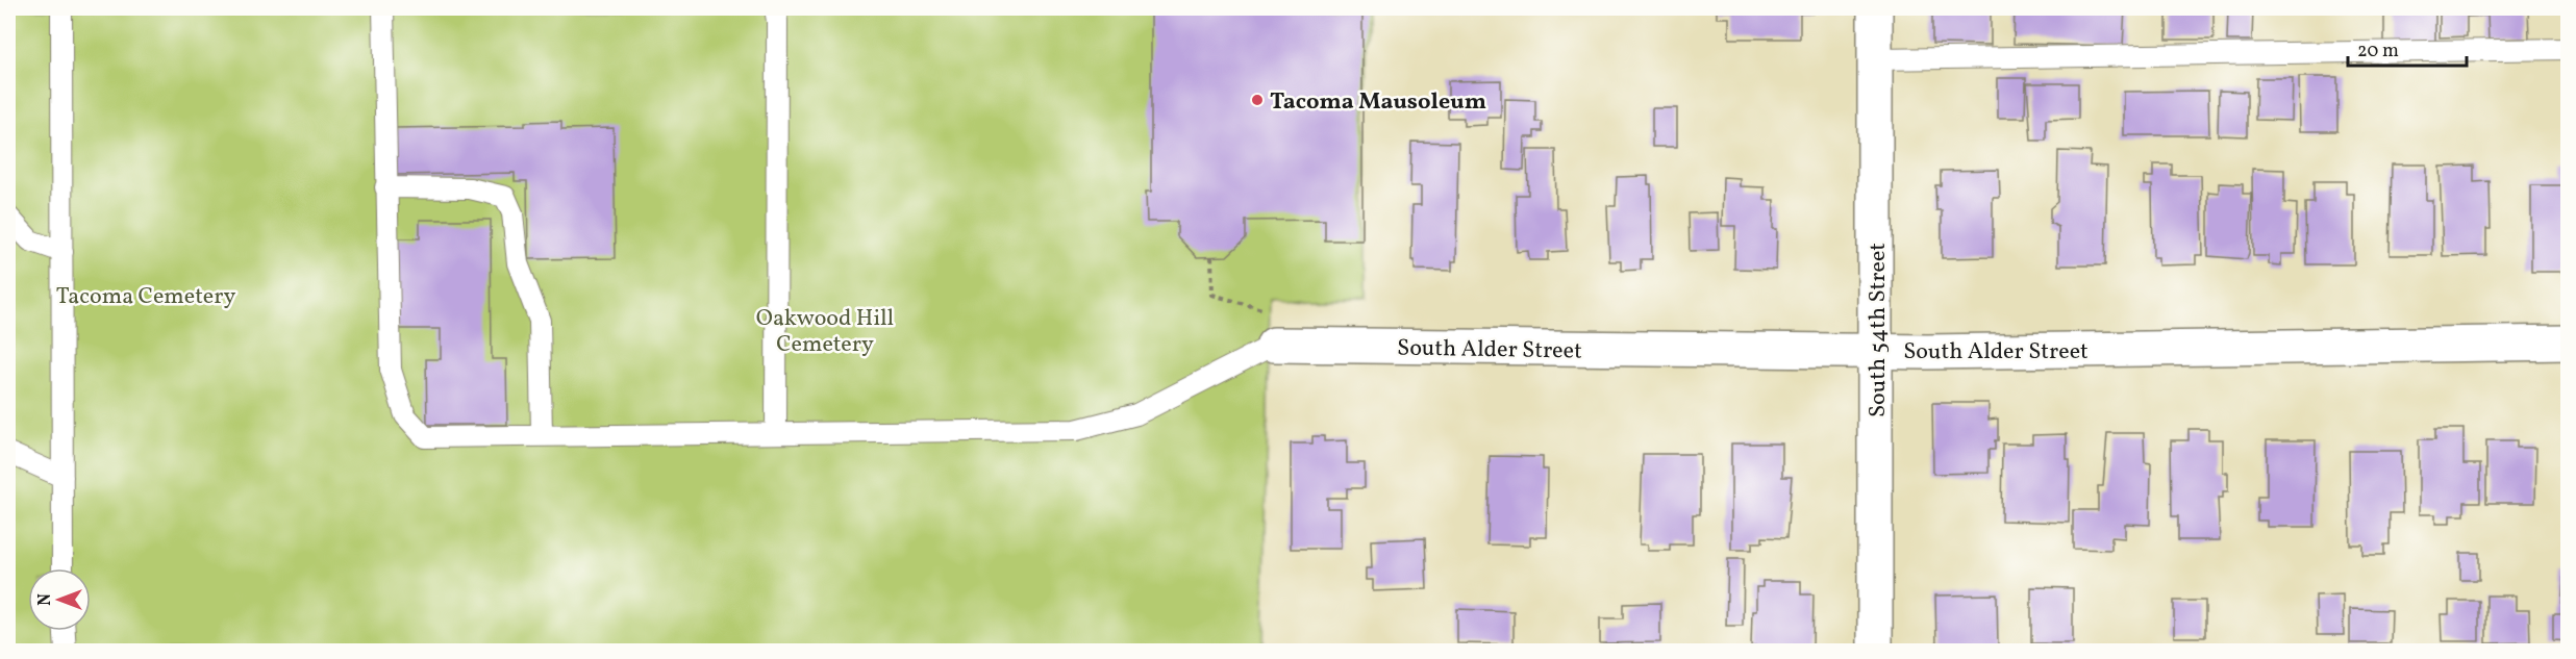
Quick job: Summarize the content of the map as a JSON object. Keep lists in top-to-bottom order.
{
  "streets": {
    "street": ["South 54th Street", "South Alder Street"]
  },
  "crossings": [
    ["South 54th Street", "South Alder Street"]
  ],
  "parks": ["Tacoma Cemetery", "Oakwood Hill Cemetery"],
  "places": ["Tacoma Mausoleum"],
  "scale_bar": "20 m",
  "north": "left"
}
